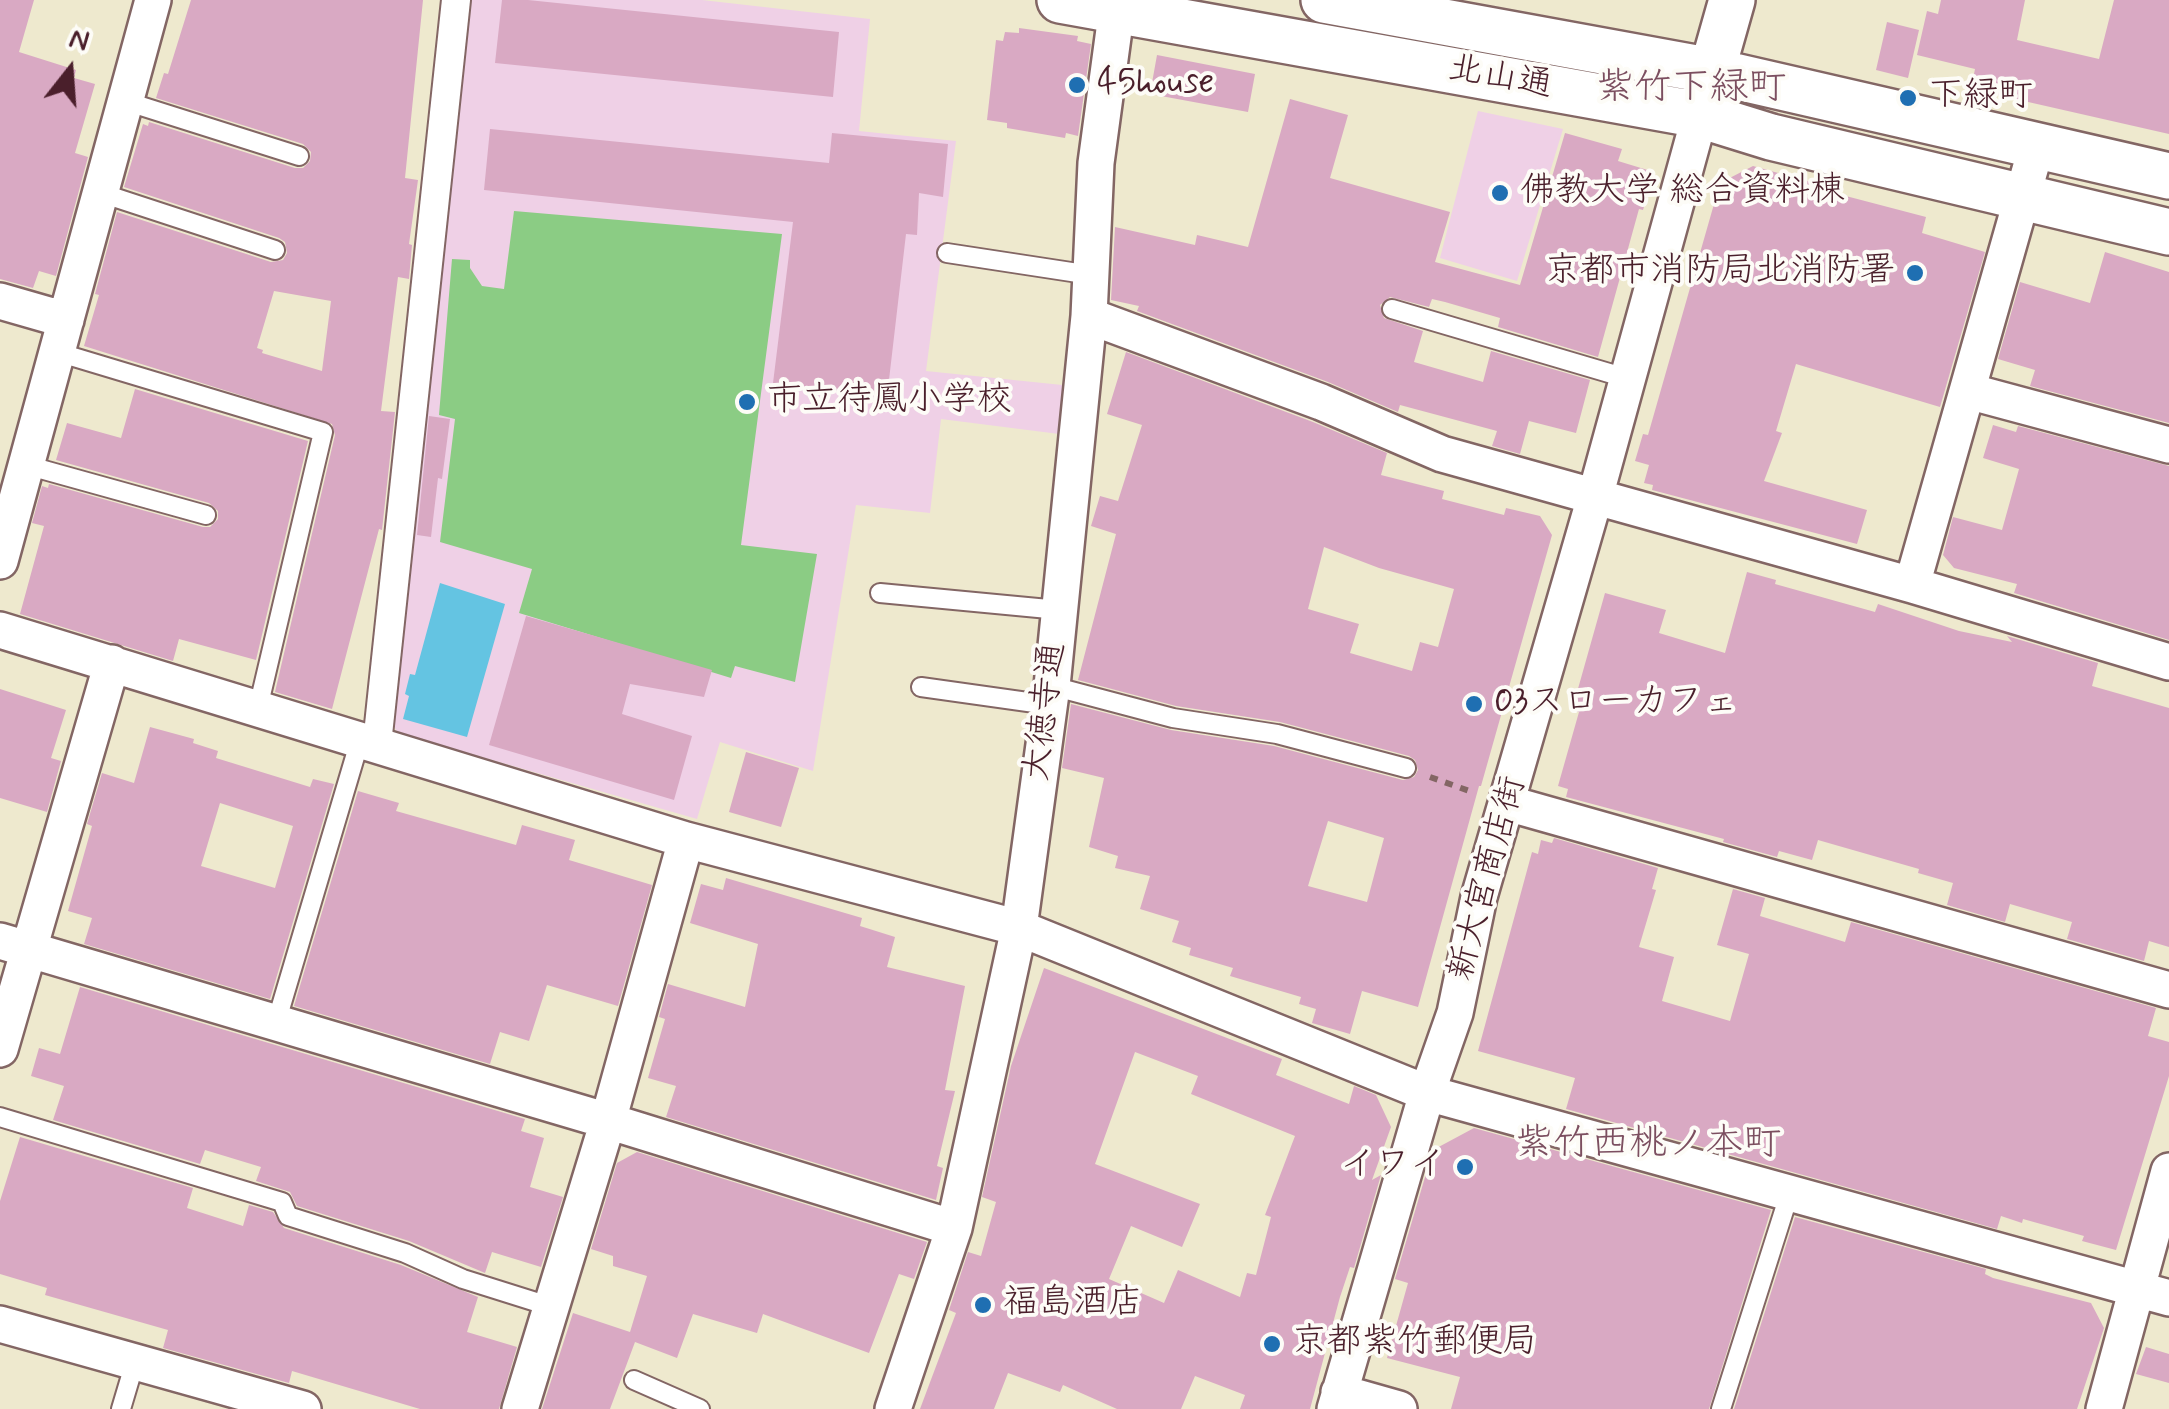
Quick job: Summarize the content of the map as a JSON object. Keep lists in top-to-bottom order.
{
  "streets": {
    "street": ["北山通", "大徳寺通", "新大宮商店街"]
  },
  "crossings": [
    ["北山通", "大徳寺通"],
    ["北山通", "新大宮商店街"]
  ],
  "districts": ["紫竹下緑町", "紫竹西桃ノ本町"],
  "places": [
    "45house",
    "下緑町",
    "佛教大学 総合資料棟",
    "京都市消防局北消防署",
    "市立待鳳小学校",
    "03スローカフェ",
    "イワイ",
    "福島酒店",
    "京都紫竹郵便局"
  ],
  "north": "top"
}
